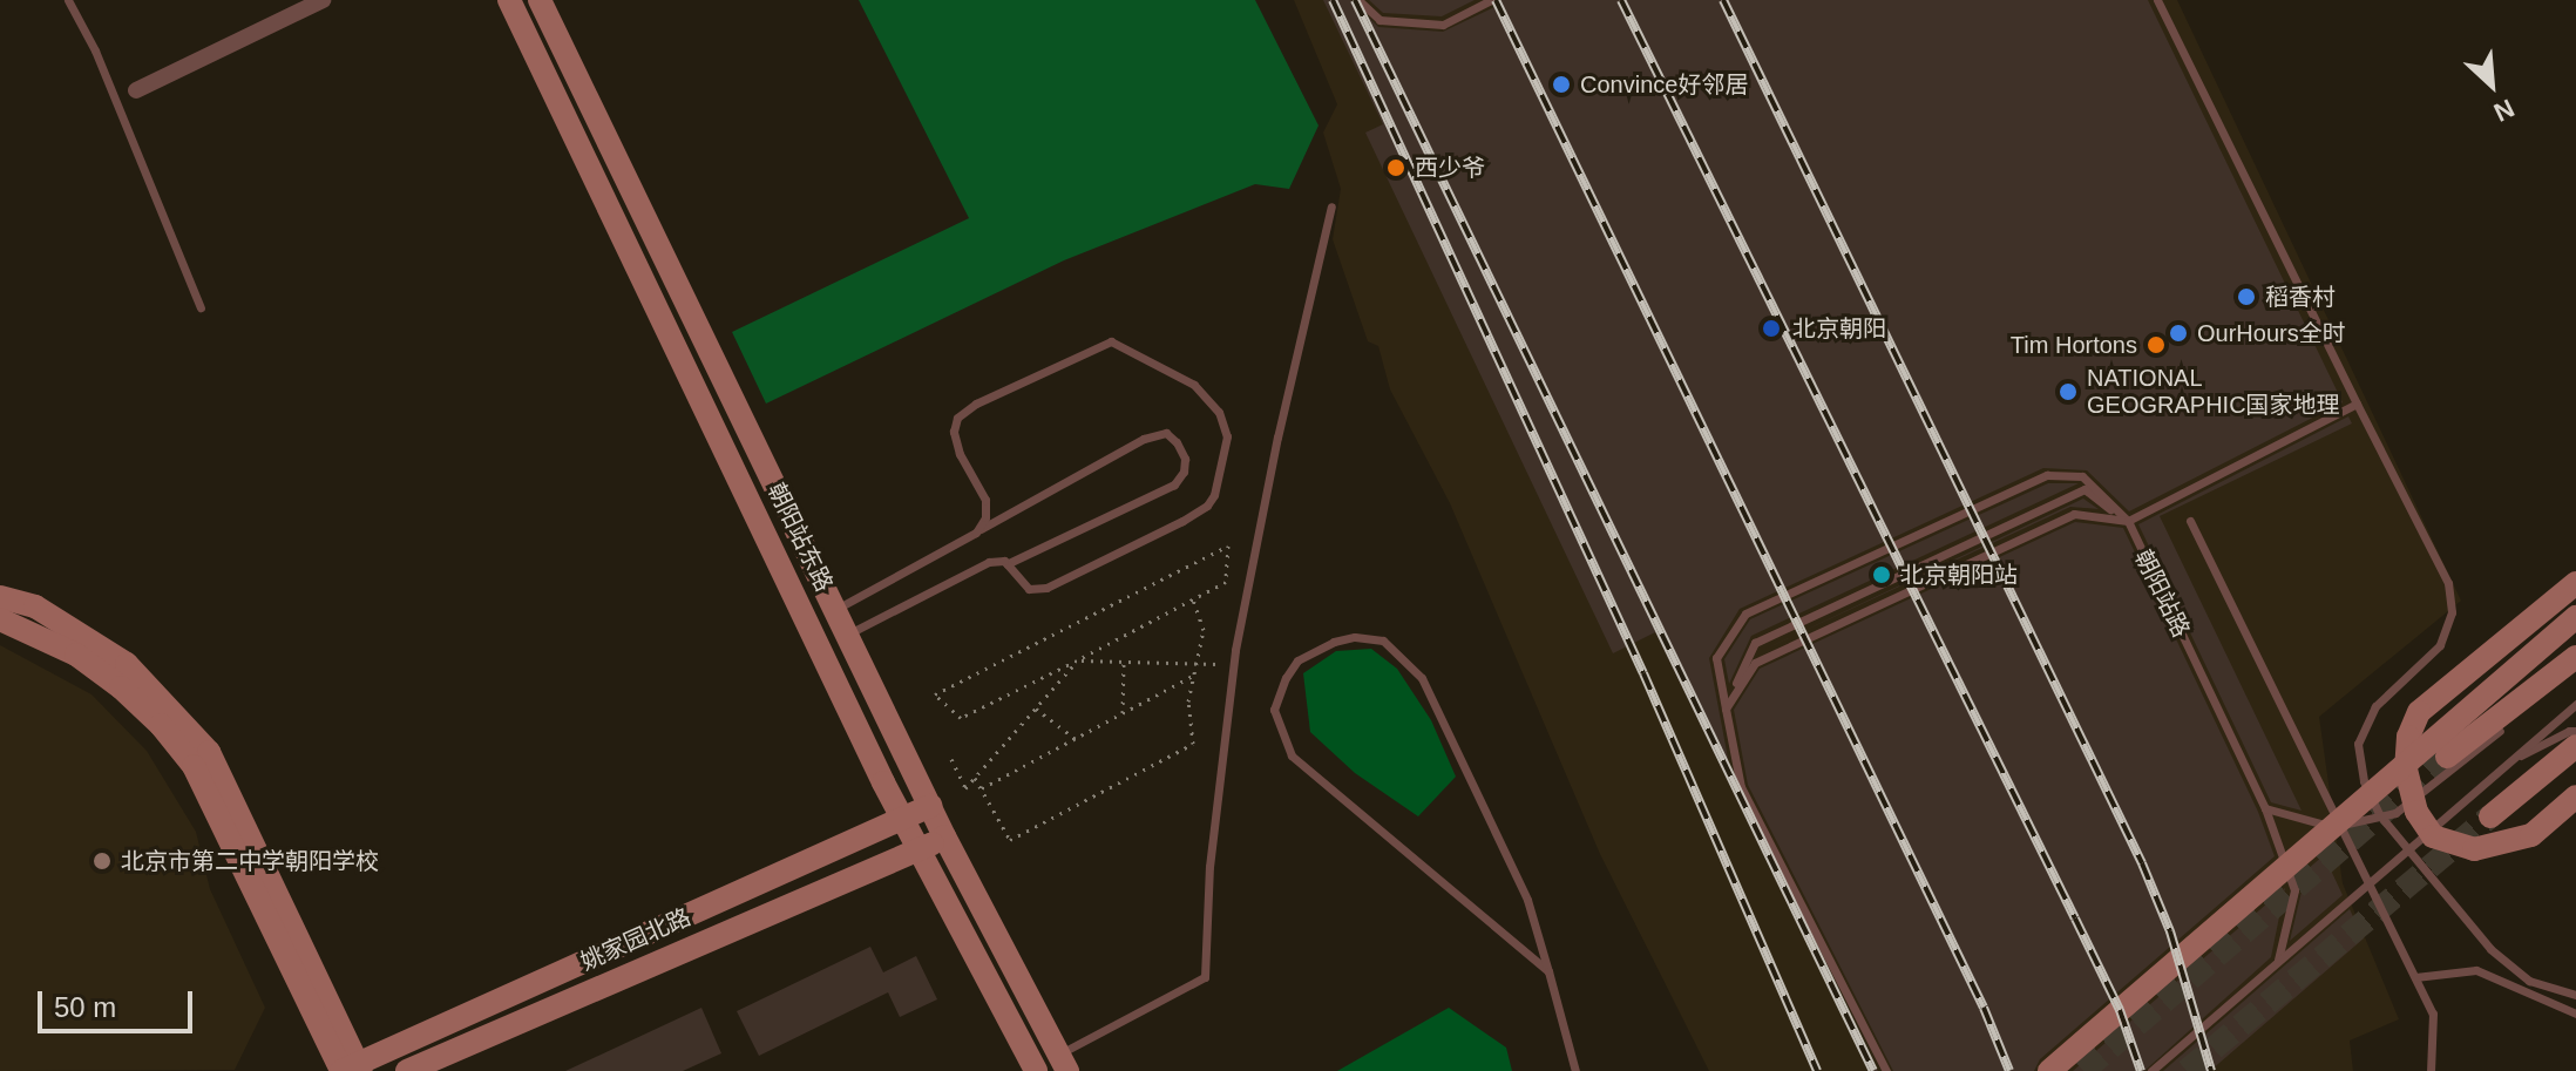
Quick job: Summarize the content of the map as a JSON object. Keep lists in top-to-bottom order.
{
  "streets": {
    "street": ["朝阳站东路", "姚家园北路"],
    "lane": ["朝阳站路"]
  },
  "crossings": [
    ["朝阳站东路", "姚家园北路"]
  ],
  "places": [
    "Convince好邻居",
    "西少爷",
    "稻香村",
    "北京朝阳",
    "OurHours全时",
    "Tim Hortons",
    "NATIONAL GEOGRAPHIC国家地理",
    "北京朝阳站",
    "北京市第二中学朝阳学校"
  ],
  "scale_bar": "50 m",
  "north": "bottom right"
}
